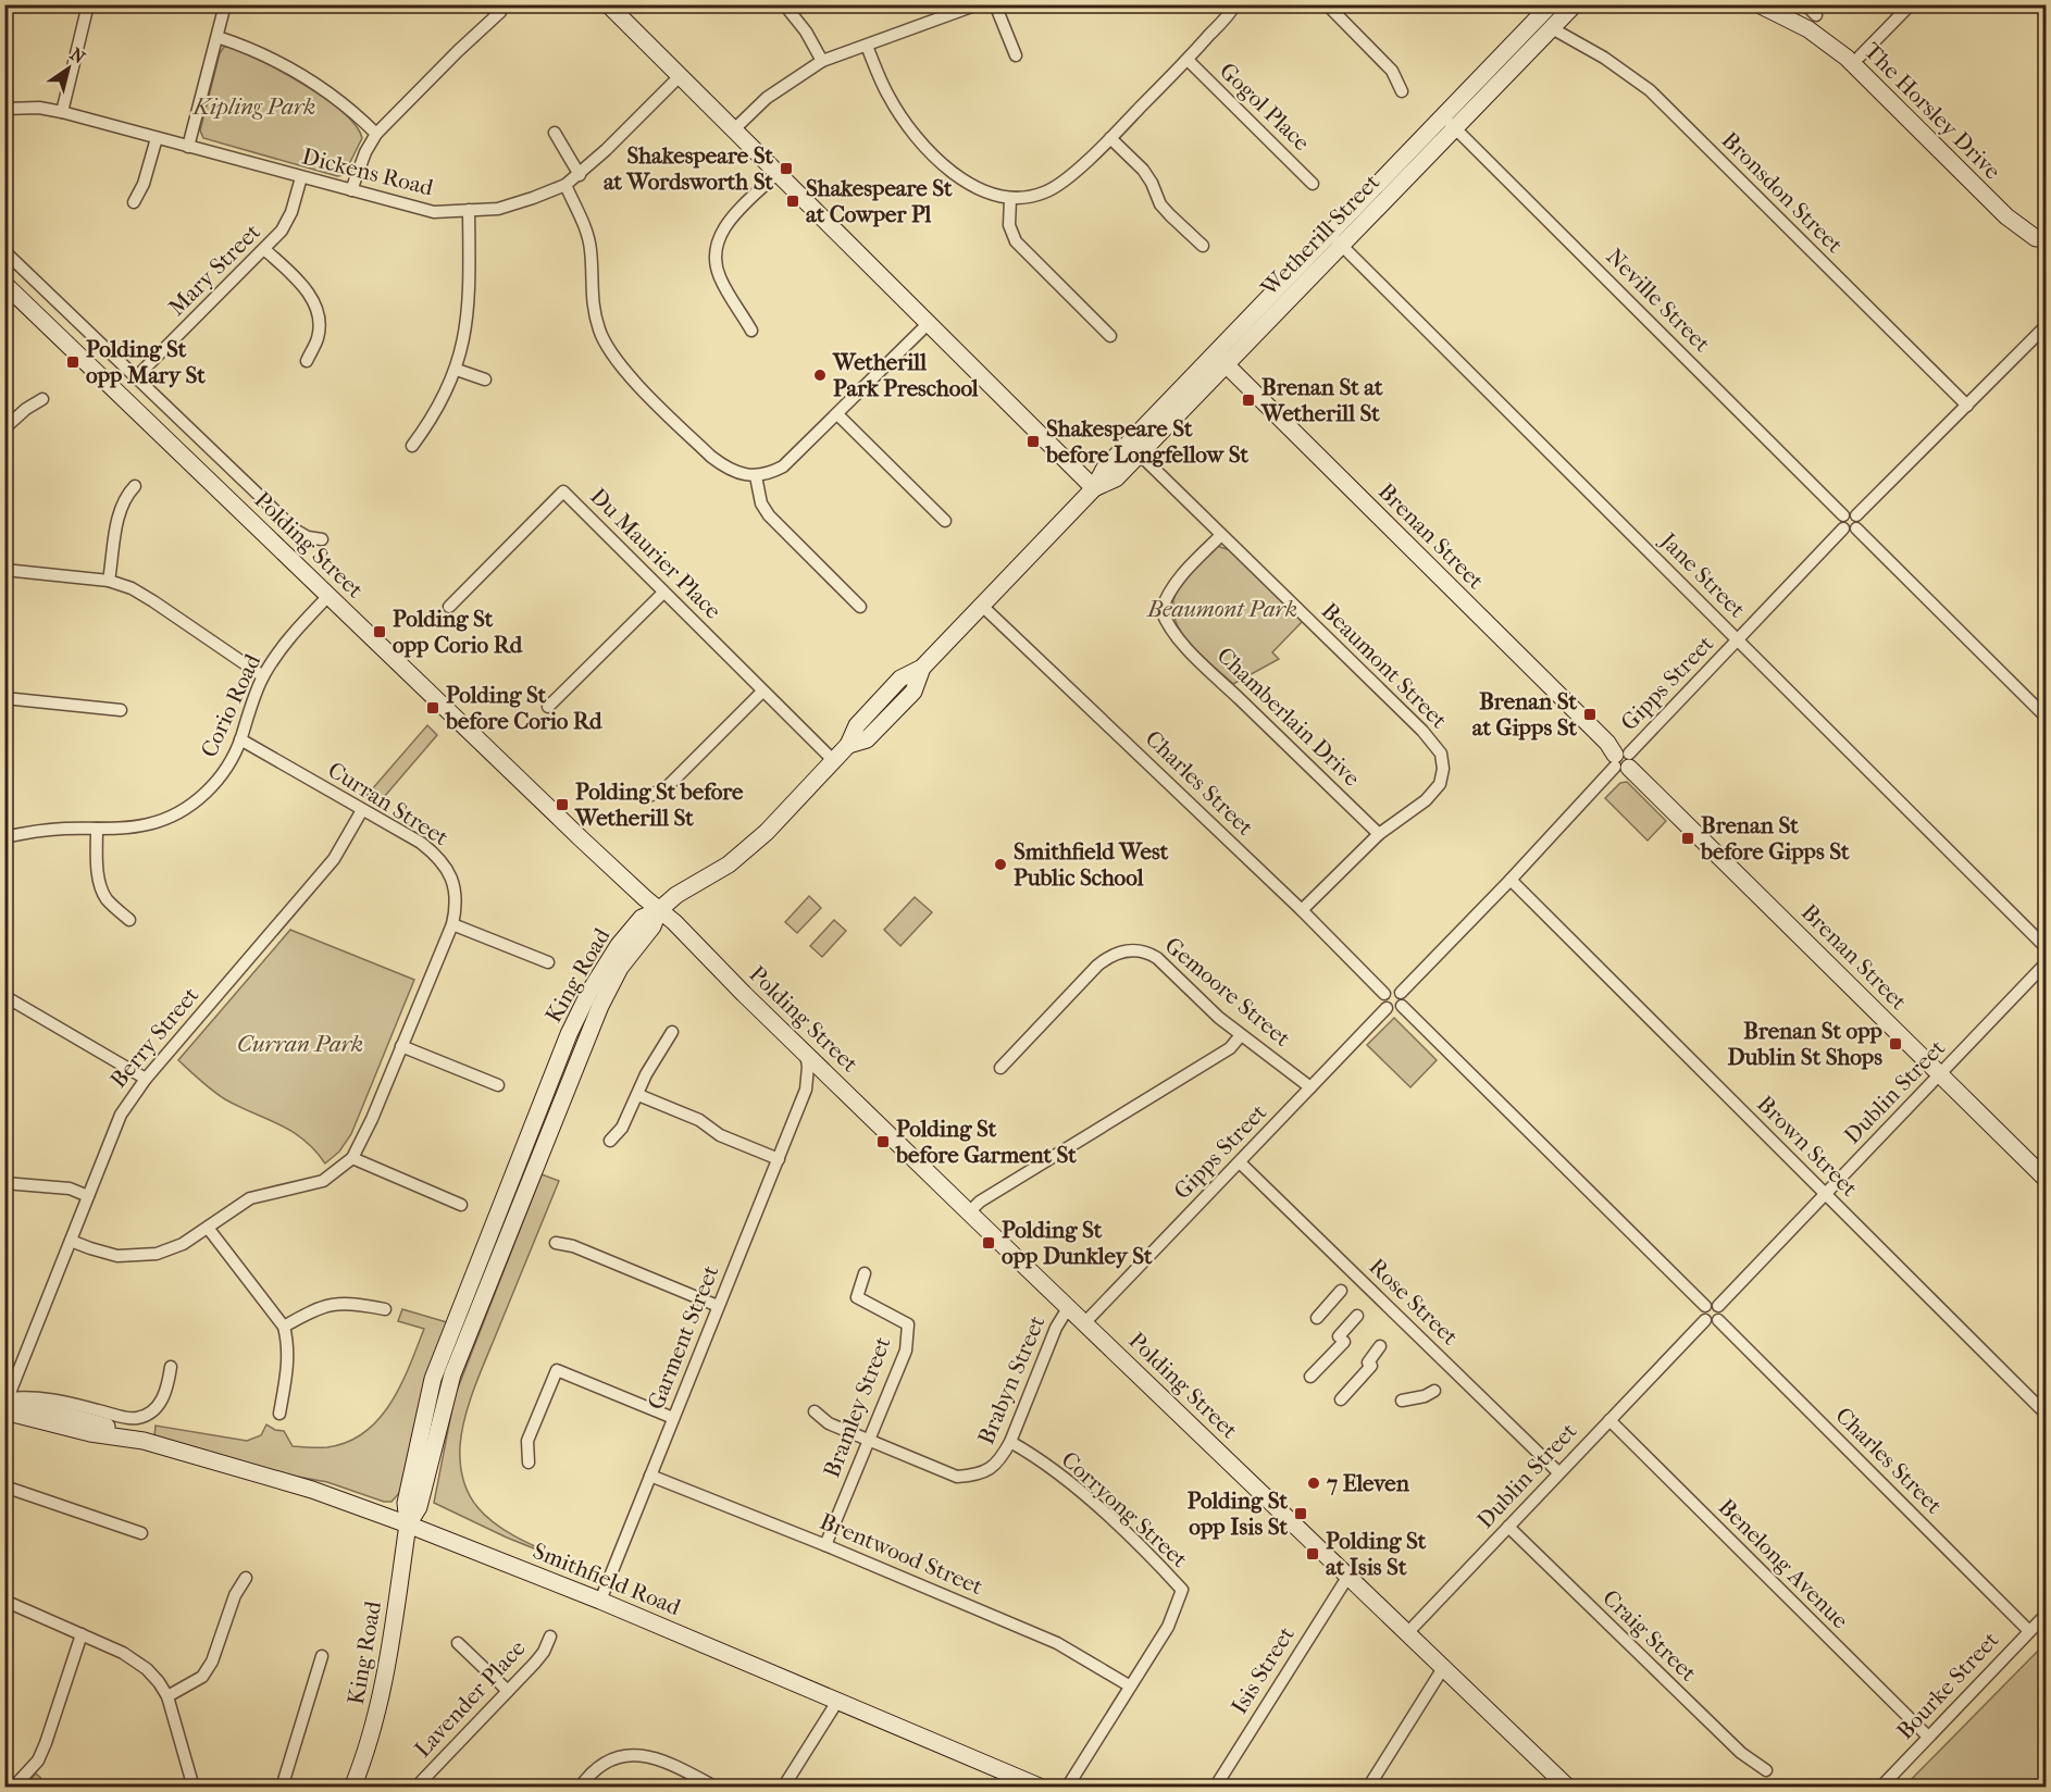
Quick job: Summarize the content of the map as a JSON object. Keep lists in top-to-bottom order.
{
  "streets": {
    "main road": [
      "The Horsley Drive",
      "Wetherill Street",
      "Brenan Street",
      "Polding Street",
      "King Road",
      "Smithfield Road"
    ],
    "street": [
      "Gogol Place",
      "Dickens Road",
      "Bronsdon Street",
      "Mary Street",
      "Neville Street",
      "Du Maurier Place",
      "Jane Street",
      "Beaumont Street",
      "Gipps Street",
      "Corio Road",
      "Chamberlain Drive",
      "Charles Street",
      "Curran Street",
      "Gemoore Street",
      "Berry Street",
      "Dublin Street",
      "Brown Street",
      "Rose Street",
      "Garment Street",
      "Brabyn Street",
      "Bramley Street",
      "Corryong Street",
      "Brentwood Street",
      "Benelong Avenue",
      "Craig Street",
      "Isis Street",
      "Bourke Street",
      "Lavender Place"
    ]
  },
  "crossings": [
    ["Dickens Road", "Mary Street"],
    ["Bronsdon Street", "Wetherill Street"],
    ["Wetherill Street", "Neville Street"],
    ["Wetherill Street", "Brenan Street"],
    ["Wetherill Street", "Polding Street"],
    ["Wetherill Street", "Du Maurier Place"],
    ["Wetherill Street", "Jane Street"],
    ["Wetherill Street", "Beaumont Street"],
    ["Wetherill Street", "Charles Street"],
    ["Wetherill Street", "King Road"],
    ["Neville Street", "Gipps Street"],
    ["Brenan Street", "Gipps Street"],
    ["Brenan Street", "Dublin Street"],
    ["Polding Street", "Gipps Street"],
    ["Polding Street", "Corio Road"],
    ["Polding Street", "King Road"],
    ["Polding Street", "Dublin Street"],
    ["Polding Street", "Garment Street"],
    ["Polding Street", "Brabyn Street"],
    ["Polding Street", "Isis Street"],
    ["Jane Street", "Gipps Street"],
    ["Beaumont Street", "Chamberlain Drive"],
    ["Beaumont Street", "Charles Street"],
    ["Gipps Street", "Charles Street"],
    ["Gipps Street", "Gemoore Street"],
    ["Gipps Street", "Brown Street"],
    ["Gipps Street", "Rose Street"],
    ["Corio Road", "Curran Street"],
    ["Charles Street", "Dublin Street"],
    ["Charles Street", "Bourke Street"],
    ["Curran Street", "Berry Street"],
    ["King Road", "Smithfield Road"],
    ["Berry Street", "Smithfield Road"],
    ["Dublin Street", "Brown Street"],
    ["Dublin Street", "Rose Street"],
    ["Dublin Street", "Benelong Avenue"],
    ["Dublin Street", "Craig Street"],
    ["Garment Street", "Brentwood Street"],
    ["Garment Street", "Smithfield Road"],
    ["Brabyn Street", "Bramley Street"],
    ["Brabyn Street", "Corryong Street"],
    ["Bramley Street", "Brentwood Street"],
    ["Corryong Street", "Brentwood Street"],
    ["Benelong Avenue", "Bourke Street"]
  ],
  "parks": ["Kipling Park", "Beaumont Park", "Curran Park"],
  "places": {
    "transit": [
      "Shakespeare St at Wordsworth St",
      "Shakespeare St at Cowper Pl",
      "Polding St opp Mary St",
      "Brenan St at Wetherill St",
      "Shakespeare St before Longfellow St",
      "Polding St opp Corio Rd",
      "Polding St before Corio Rd",
      "Brenan St at Gipps St",
      "Polding St before Wetherill St",
      "Brenan St before Gipps St",
      "Brenan St opp Dublin St Shops",
      "Polding St before Garment St",
      "Polding St opp Dunkley St",
      "Polding St opp Isis St",
      "Polding St at Isis St"
    ],
    "other": ["Wetherill Park Preschool", "Smithfield West Public School", "7 Eleven"]
  },
  "north": "top right"
}
